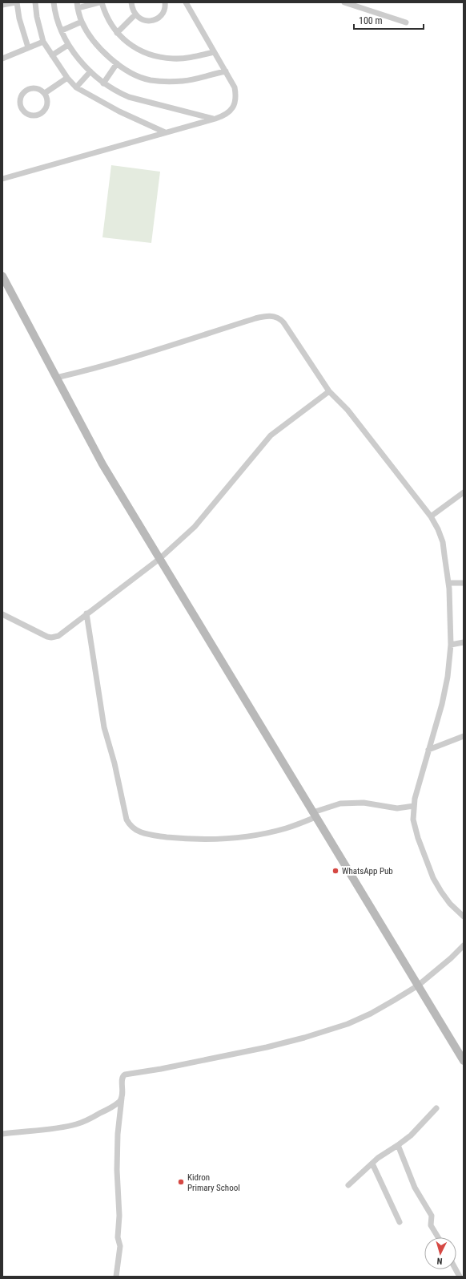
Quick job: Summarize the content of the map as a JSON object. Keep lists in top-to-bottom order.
{
  "places": ["WhatsApp Pub", "Kidron Primary School"],
  "scale_bar": "100 m",
  "north": "bottom"
}
